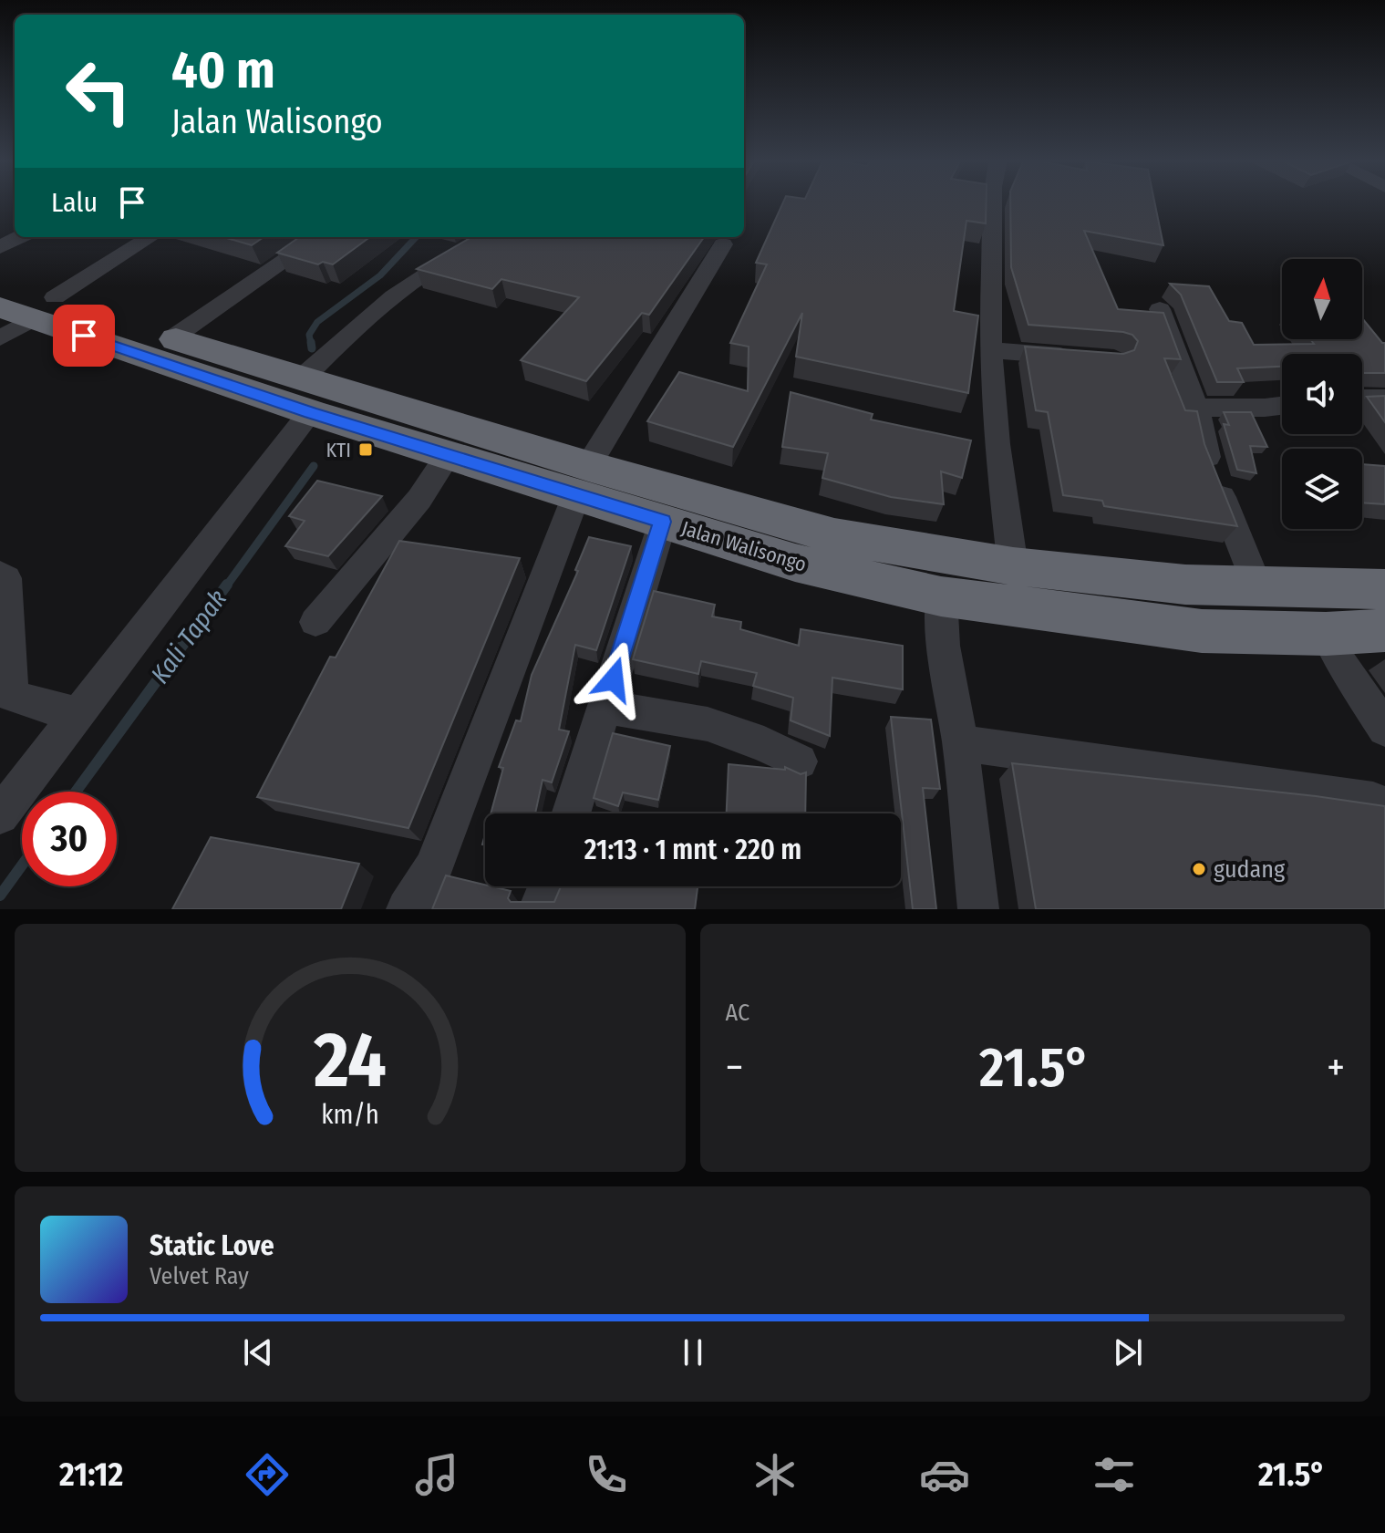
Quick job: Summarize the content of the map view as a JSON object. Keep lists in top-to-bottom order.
{
  "streets": {
    "highway": ["Jalan Walisongo"]
  },
  "water": ["Kali Tapak"],
  "places": {
    "transit": ["KTI"],
    "other": ["gudang"]
  },
  "north": "top",
  "page": {
    "turn": ["40 m", "Jalan Walisongo"],
    "then": "Lalu",
    "limit": "30",
    "trip": "21:13 · 1 mnt · 220 m",
    "tile": "AC",
    "heat": ["−", "21.5°", "+"],
    "song": ["Static Love", "Velvet Ray"],
    "tabs": ["21:12", "21.5°"],
    "gauge": ["24", "km/h"]
  }
}
